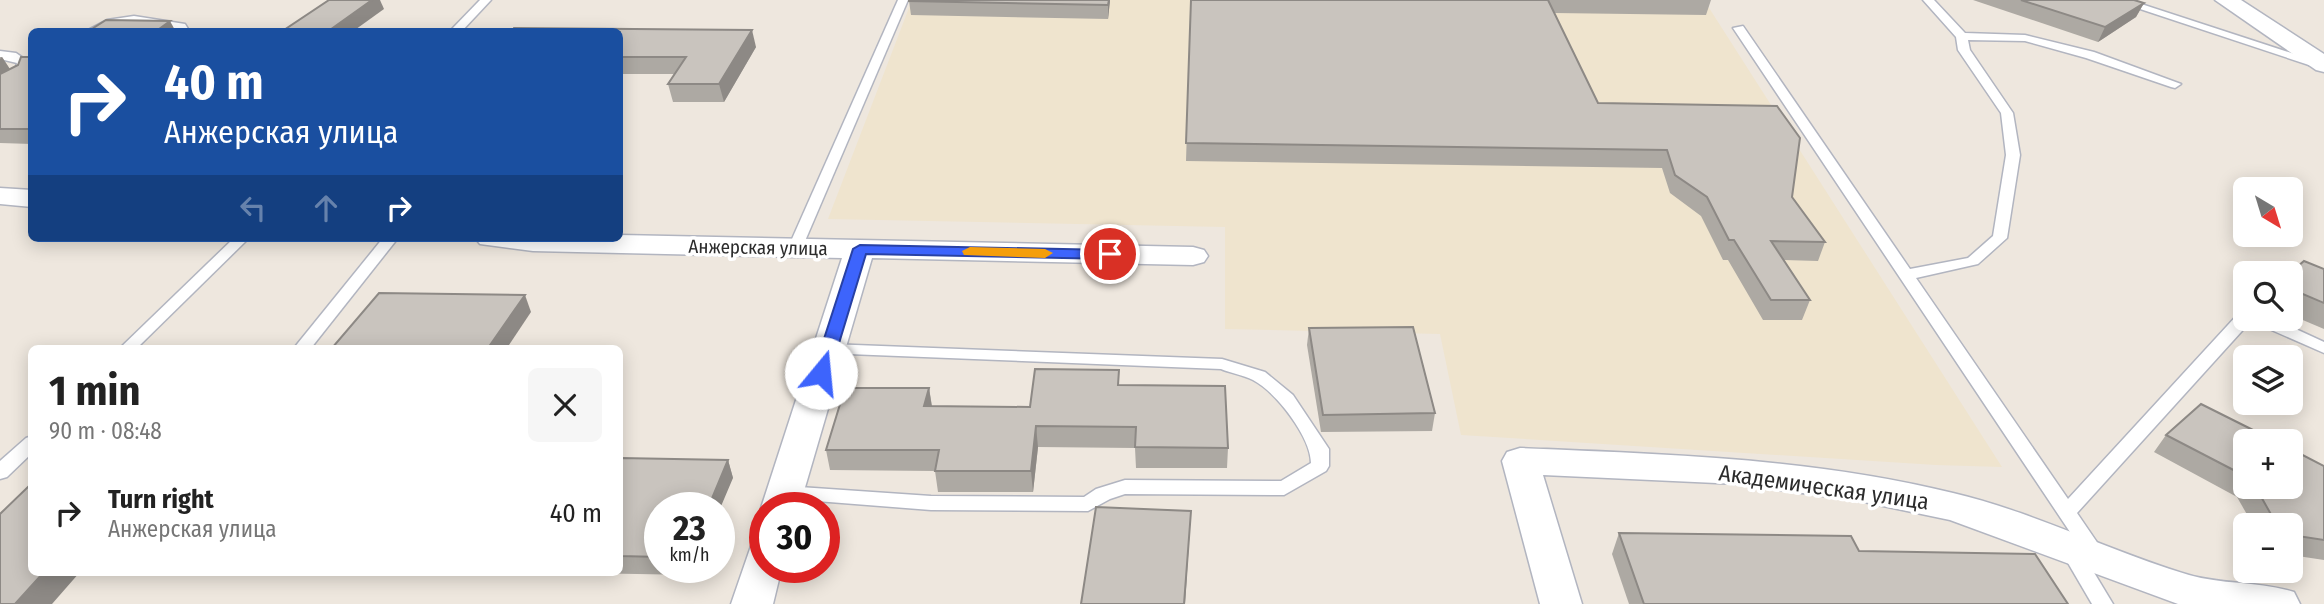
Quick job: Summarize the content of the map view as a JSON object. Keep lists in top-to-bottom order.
{
  "streets": {
    "street": ["Анжерская улица", "Академическая улица"]
  },
  "north": "bottom right",
  "page": {
    "turn": ["40 m", "Анжерская улица"],
    "map_buttons": ["+", "−"],
    "heading": ["1 min", "90 m · 08:48"],
    "list": [
      {
        "name": "Turn right",
        "note": "Анжерская улица",
        "value": "40 m"
      }
    ],
    "speed": "23 km/h",
    "limit": "30"
  }
}
